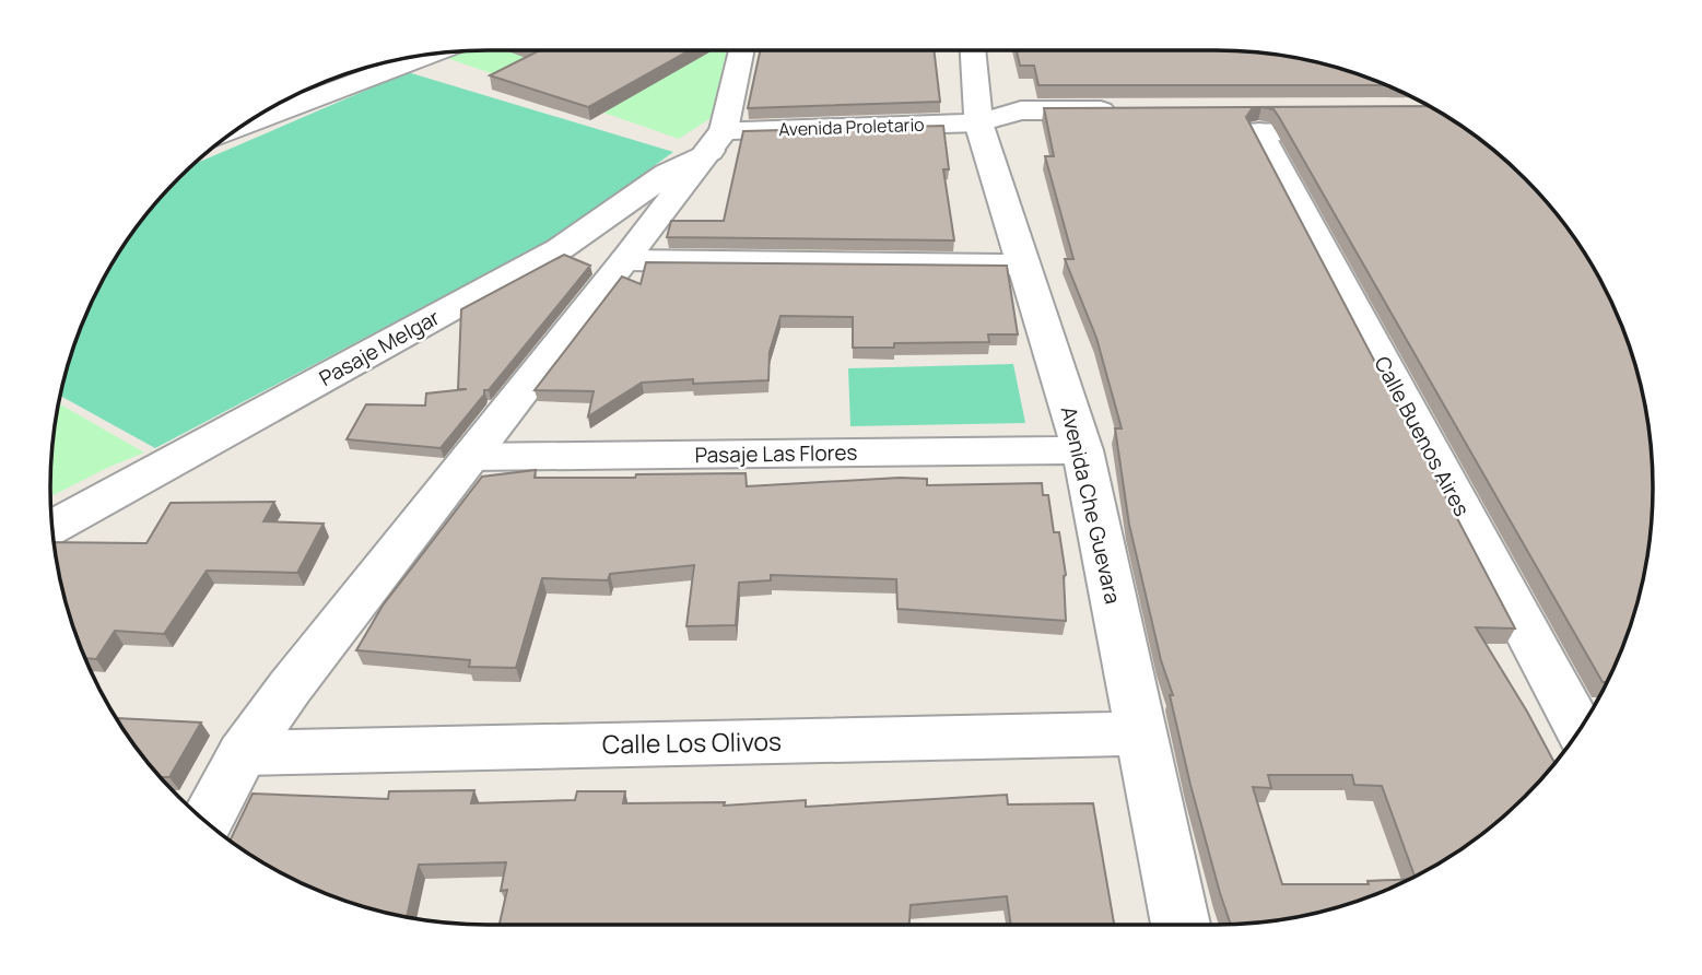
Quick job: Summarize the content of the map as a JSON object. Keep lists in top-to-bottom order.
{
  "streets": {
    "street": [
      "Avenida Proletario",
      "Pasaje Melgar",
      "Calle Buenos Aires",
      "Pasaje Las Flores",
      "Avenida Che Guevara",
      "Calle Los Olivos"
    ]
  },
  "crossings": [
    ["Avenida Proletario", "Pasaje Melgar"],
    ["Avenida Proletario", "Avenida Che Guevara"],
    ["Pasaje Las Flores", "Avenida Che Guevara"],
    ["Avenida Che Guevara", "Calle Los Olivos"]
  ]
}
